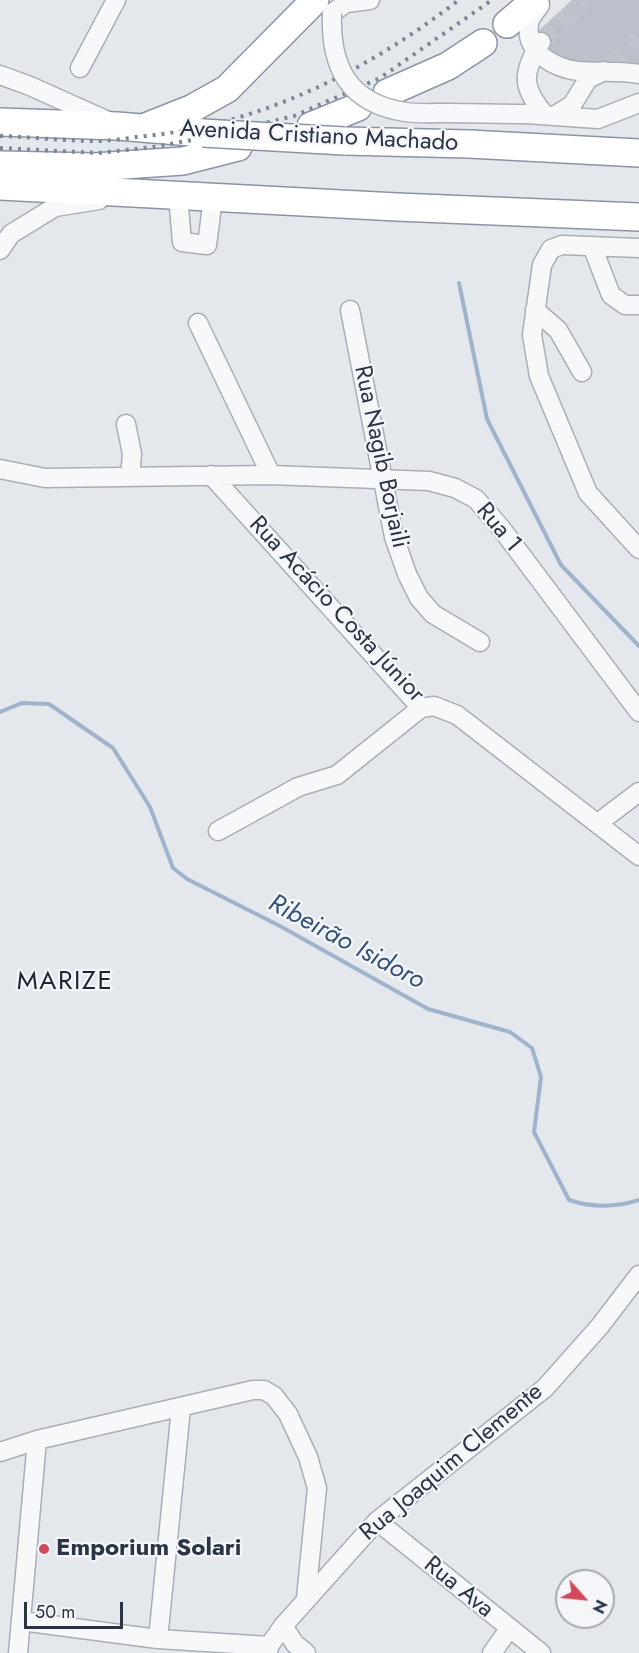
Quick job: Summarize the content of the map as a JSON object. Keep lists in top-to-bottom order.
{
  "streets": {
    "highway": ["Avenida Cristiano Machado"],
    "street": [
      "Rua Nagib Borjaili",
      "Rua 1",
      "Rua Acácio Costa Júnior",
      "Rua Joaquim Clemente",
      "Rua Ava"
    ]
  },
  "crossings": [
    ["Rua Nagib Borjaili", "Rua 1"],
    ["Rua 1", "Rua Acácio Costa Júnior"],
    ["Rua Joaquim Clemente", "Rua Ava"]
  ],
  "districts": ["MARIZE"],
  "water": ["Ribeirão Isidoro"],
  "places": ["Emporium Solari"],
  "scale_bar": "50 m",
  "north": "bottom right"
}
